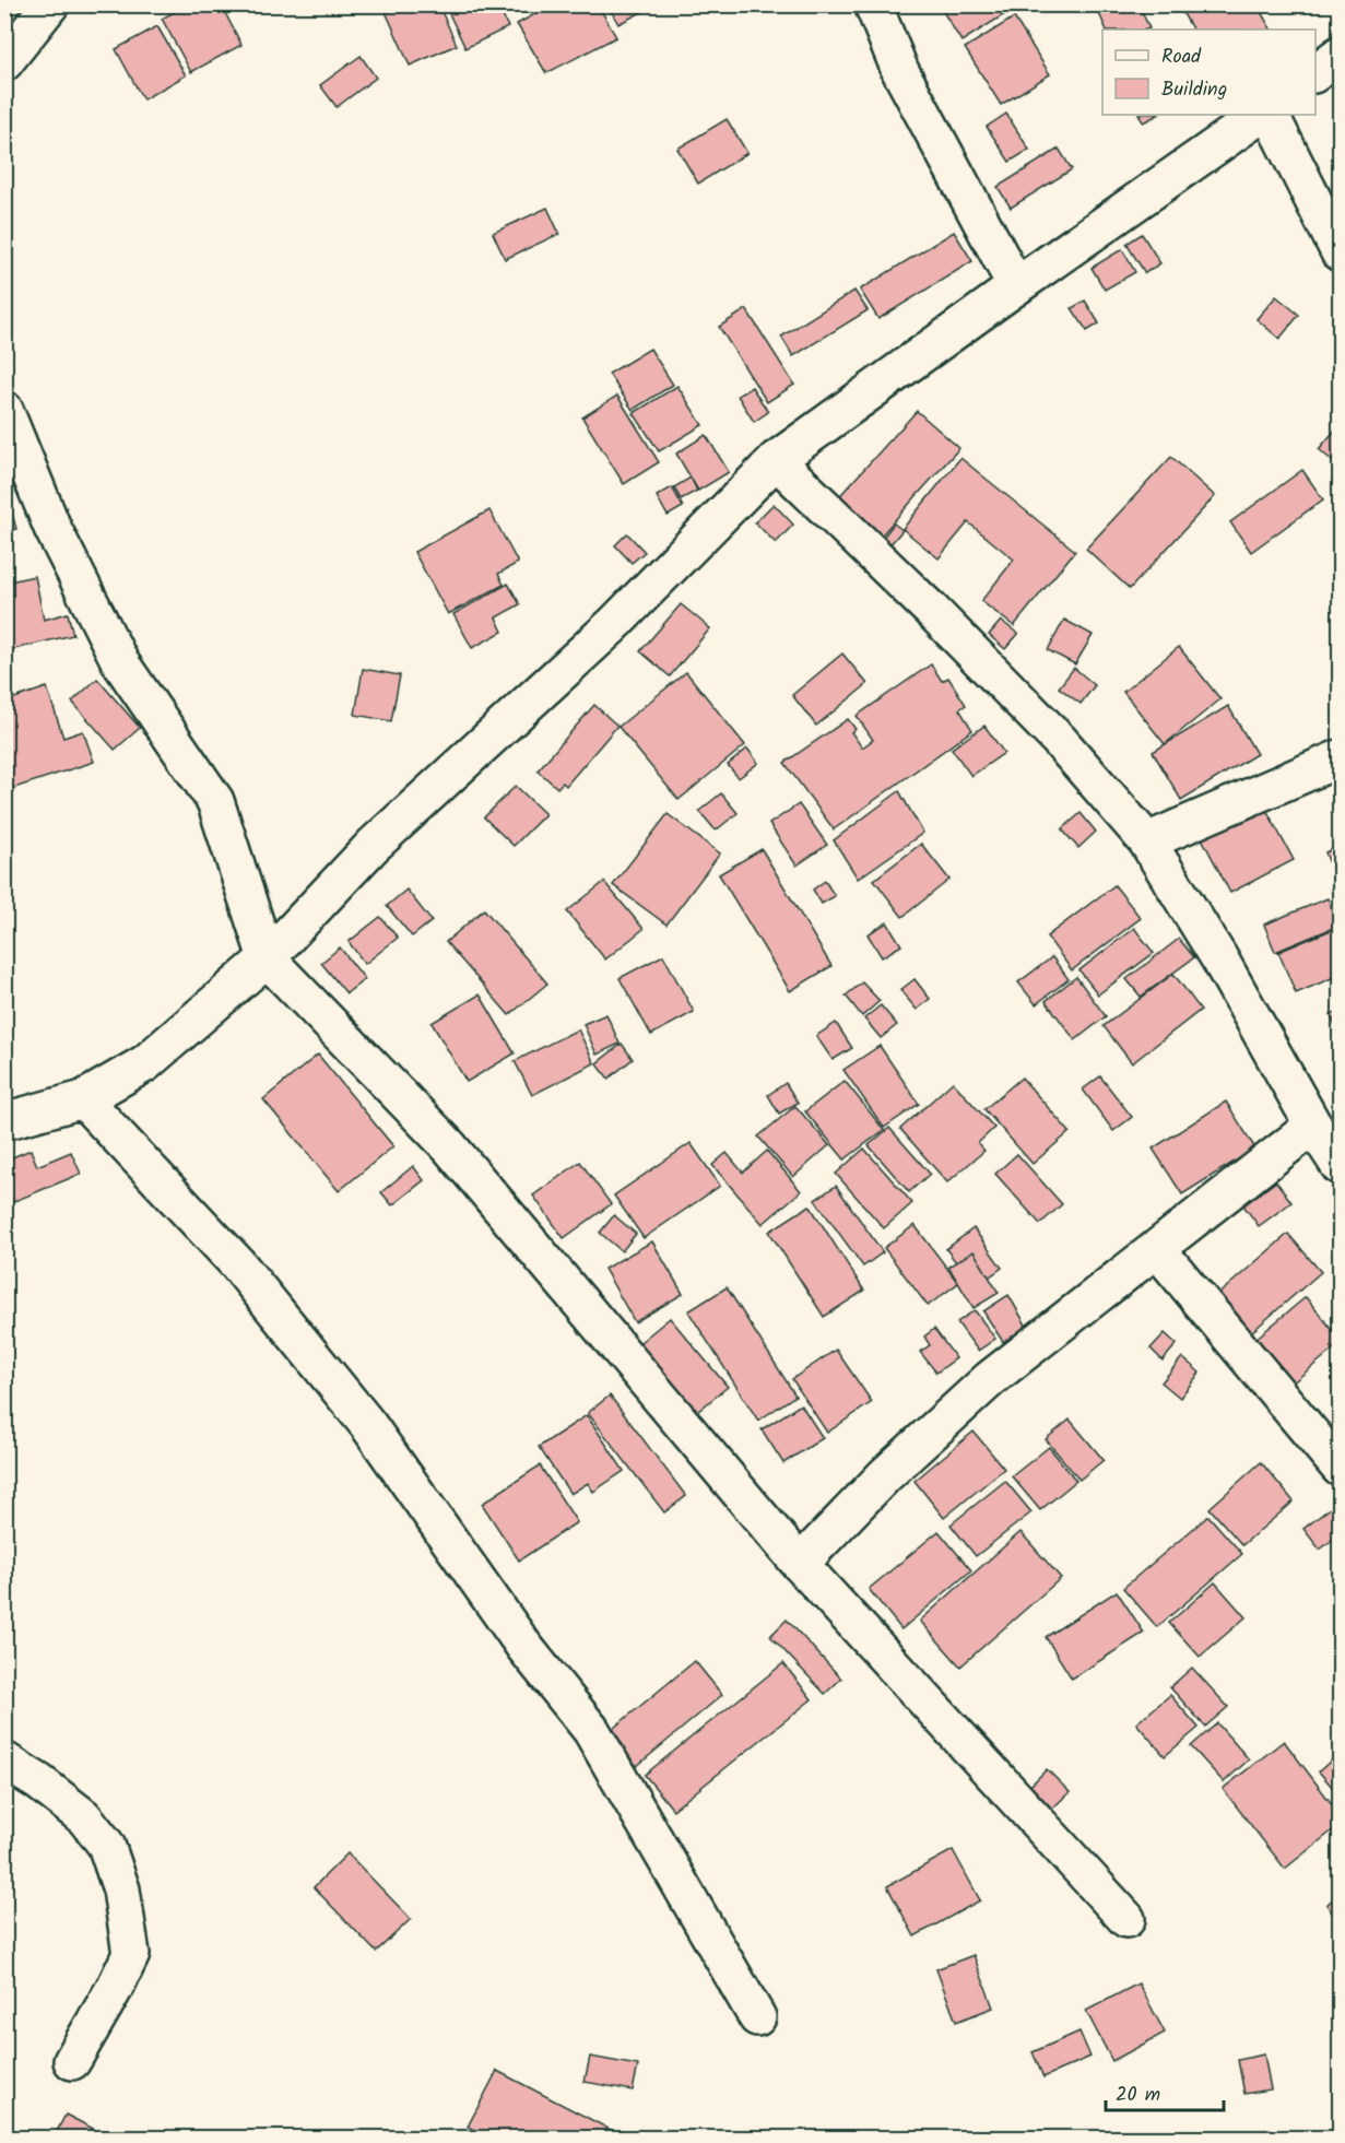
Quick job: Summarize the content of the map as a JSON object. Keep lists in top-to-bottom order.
{
  "legend": ["Road", "Building"],
  "scale_bar": "20 m"
}
